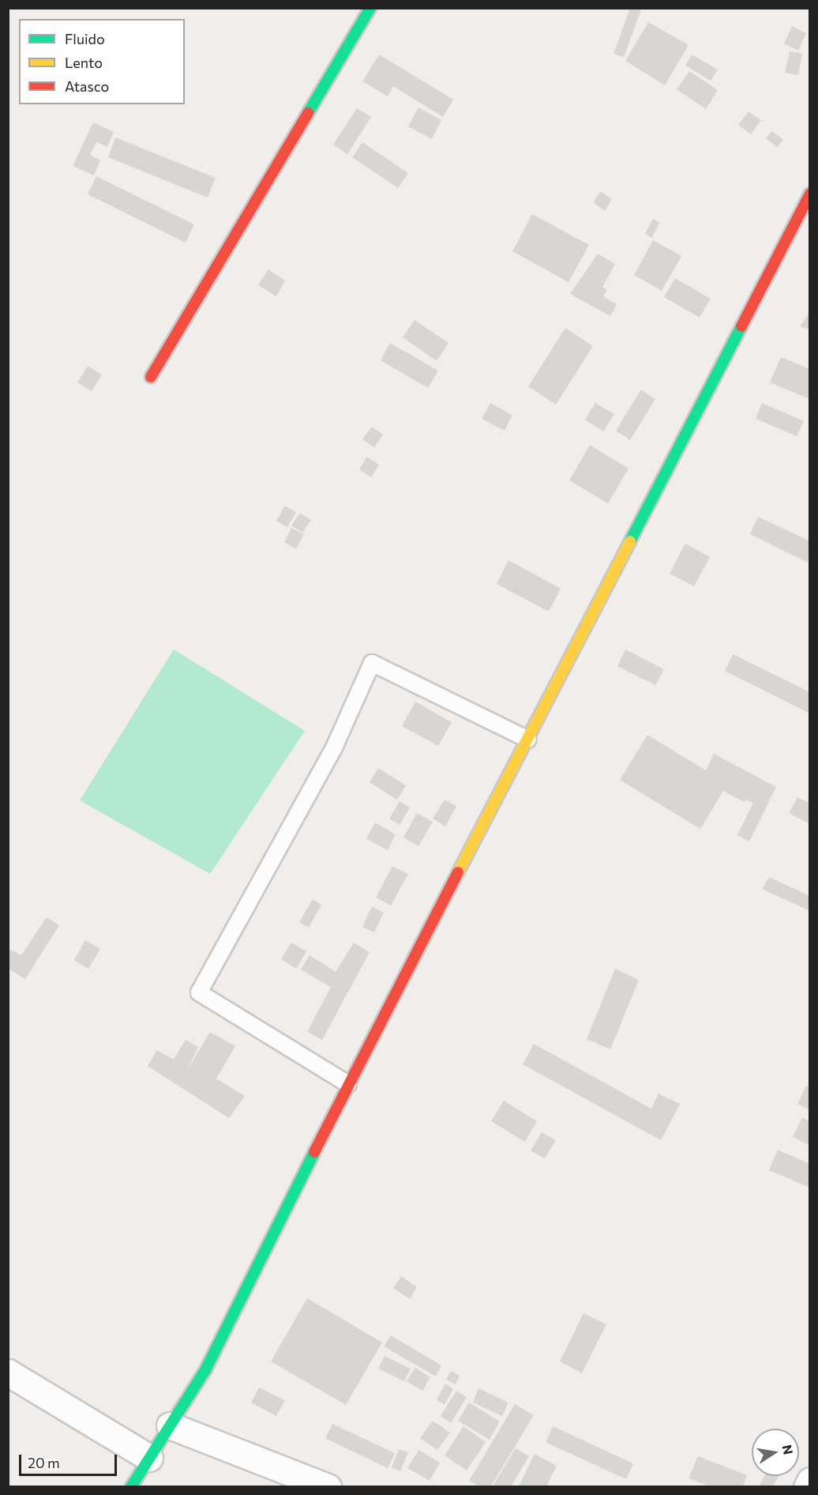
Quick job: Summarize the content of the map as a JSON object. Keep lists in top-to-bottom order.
{
  "legend": ["Fluido", "Lento", "Atasco"],
  "scale_bar": "20 m",
  "north": "right"
}
